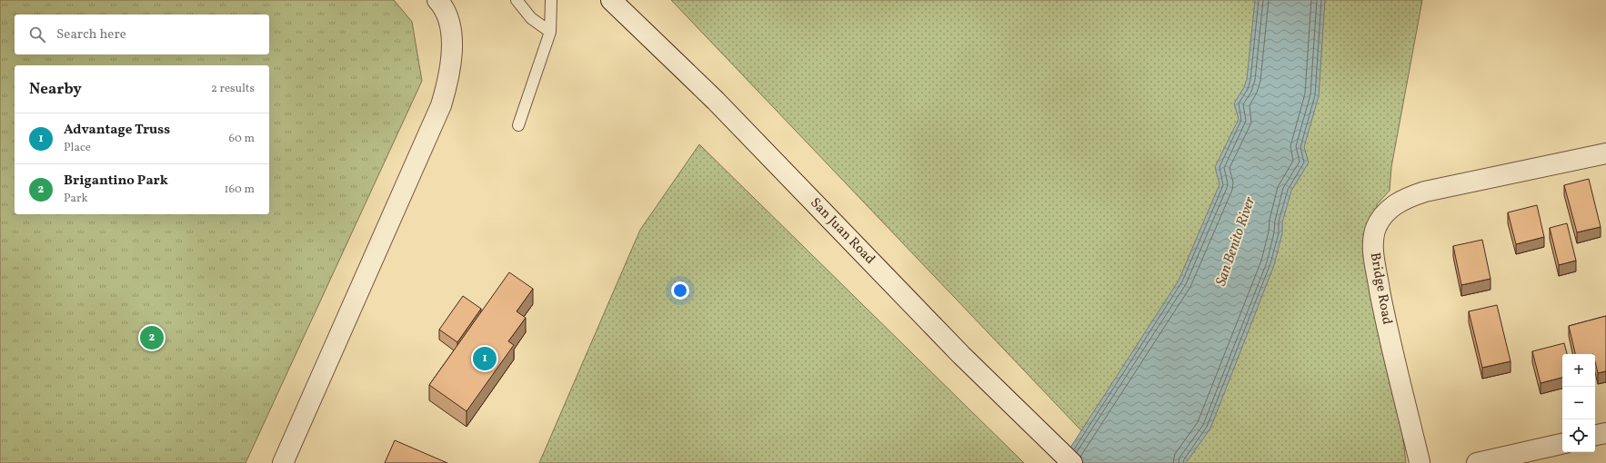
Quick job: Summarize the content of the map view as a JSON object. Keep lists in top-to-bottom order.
{
  "streets": {
    "street": ["San Juan Road", "Bridge Road"]
  },
  "water": ["San Benito River"],
  "page": {
    "search": "Search here",
    "heading": ["Nearby", "2 results"],
    "list": [
      {
        "mark": "1",
        "name": "Advantage Truss",
        "note": "Place",
        "value": "60 m"
      },
      {
        "mark": "2",
        "name": "Brigantino Park",
        "note": "Park",
        "value": "160 m"
      }
    ],
    "pins": ["2", "1"],
    "map_buttons": ["+", "−"]
  }
}
